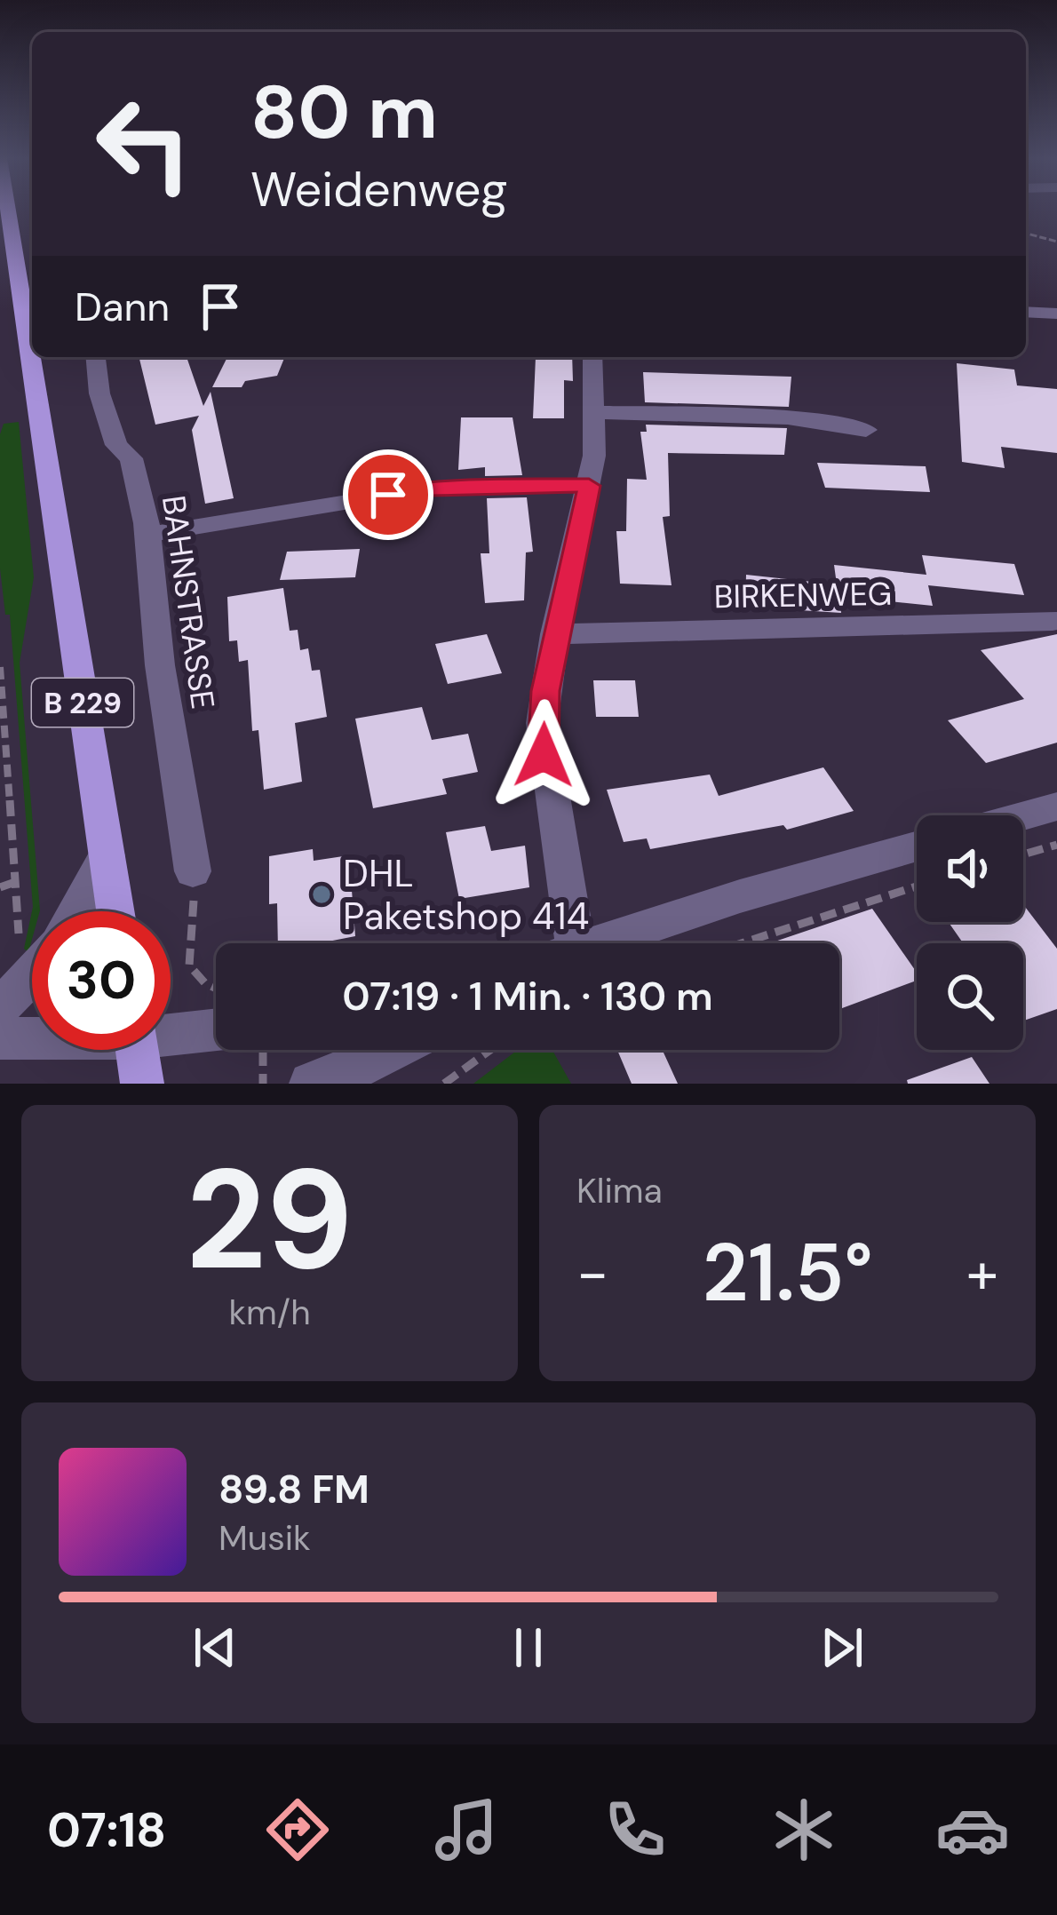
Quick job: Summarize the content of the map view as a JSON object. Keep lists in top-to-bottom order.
{
  "streets": {
    "main road": ["B 229"],
    "street": ["BIRKENWEG", "BAHNSTRASSE"]
  },
  "places": ["DHL Paketshop 414"],
  "page": {
    "turn": ["80 m", "Weidenweg"],
    "then": "Dann",
    "limit": "30",
    "trip": "07:19 · 1 Min. · 130 m",
    "tile": [
      ["29", "km/h"],
      "Klima"
    ],
    "heat": ["−", "21.5°", "+"],
    "song": ["89.8 FM", "Musik"],
    "tabs": "07:18"
  }
}
